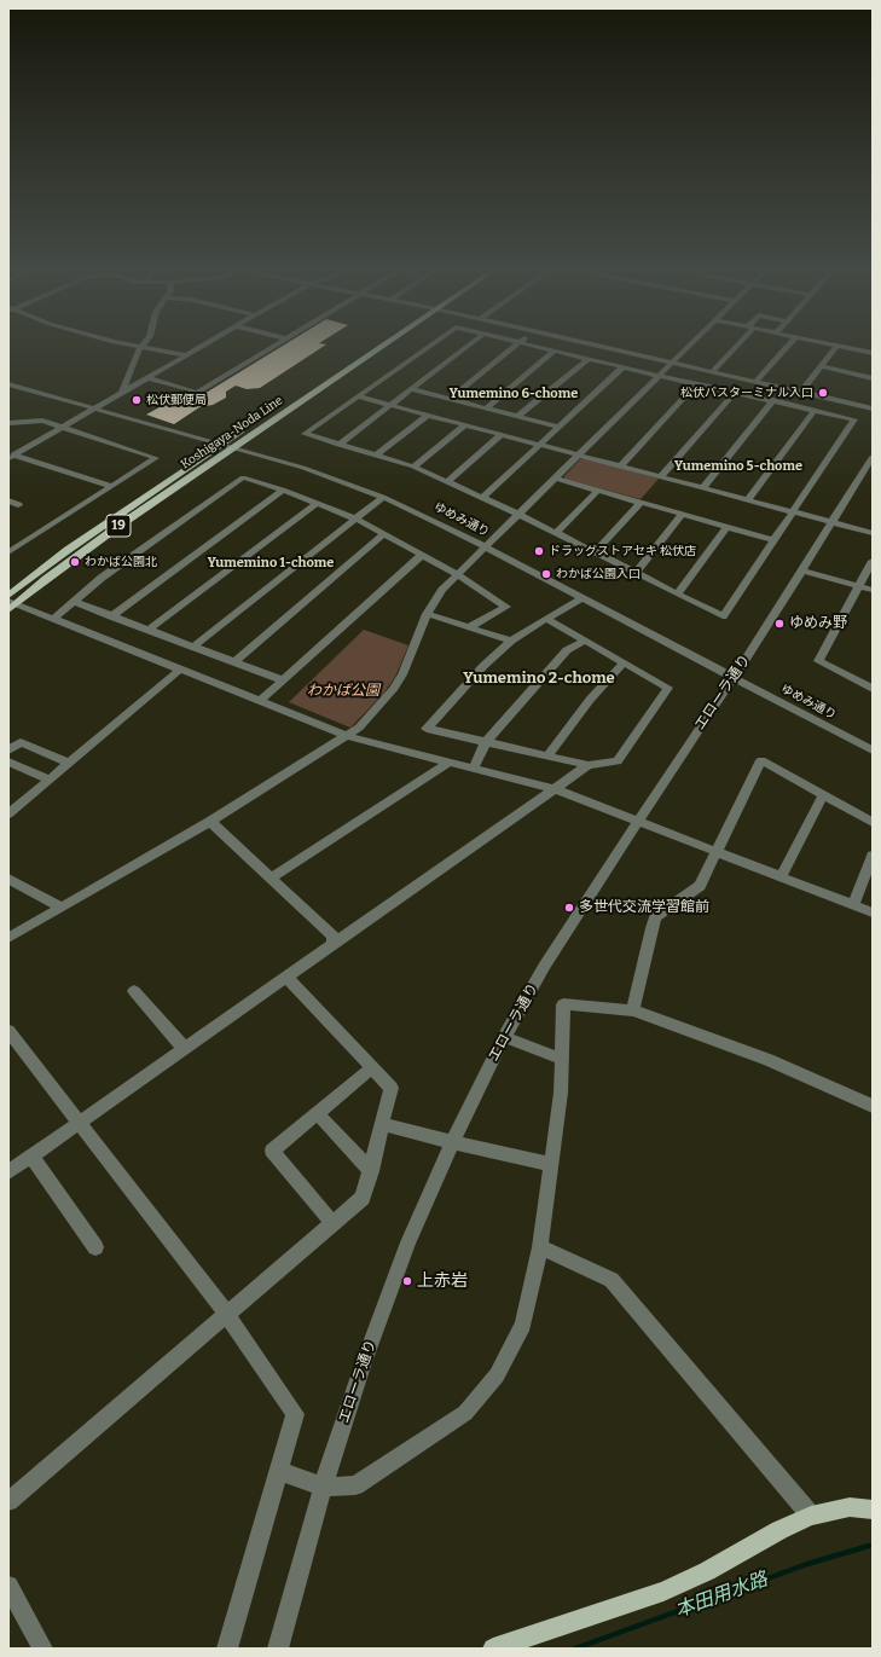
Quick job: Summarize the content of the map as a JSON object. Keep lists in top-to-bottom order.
{
  "streets": {
    "main road": ["Koshigaya-Noda Line", "19"],
    "street": ["ゆめみ通り", "エローラ通り"]
  },
  "crossings": [
    ["Koshigaya-Noda Line", "ゆめみ通り"],
    ["ゆめみ通り", "エローラ通り"]
  ],
  "districts": [
    "Yumemino 6-chome",
    "Yumemino 5-chome",
    "Yumemino 1-chome",
    "Yumemino 2-chome"
  ],
  "water": ["本田用水路"],
  "parks": ["わかば公園"],
  "places": [
    "松伏バスターミナル入口",
    "松伏郵便局",
    "ドラッグストアセキ 松伏店",
    "わかば公園北",
    "わかば公園入口",
    "ゆめみ野",
    "多世代交流学習館前",
    "上赤岩"
  ]
}
